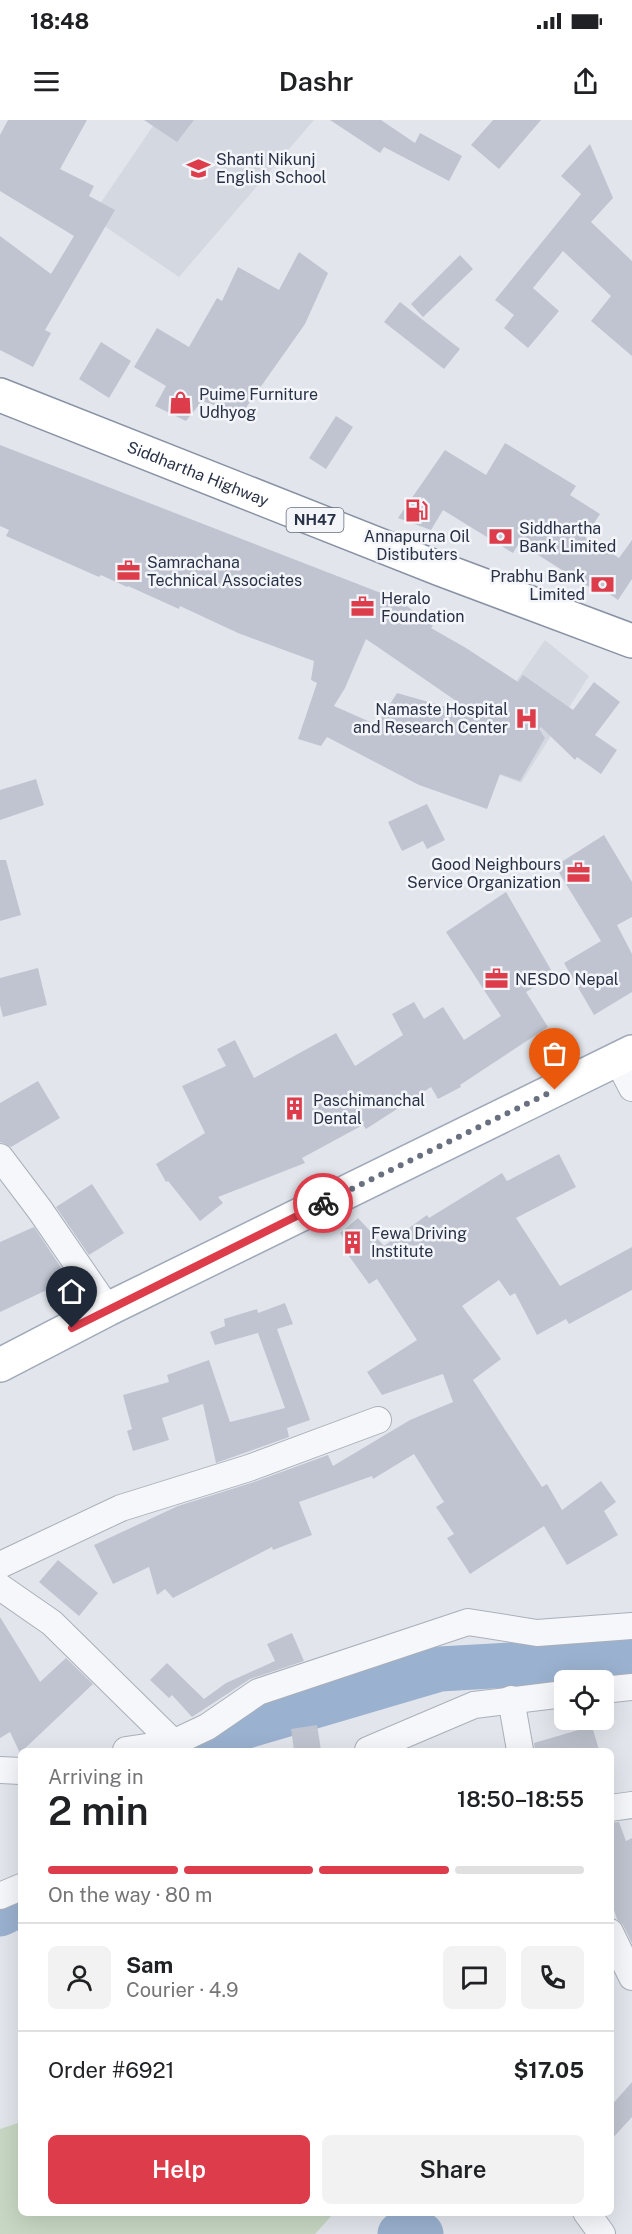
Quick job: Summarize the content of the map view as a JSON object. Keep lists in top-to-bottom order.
{
  "streets": {
    "main road": ["Siddhartha Highway", "NH47"]
  },
  "places": {
    "school or university": ["Shanti Nikunj English School"],
    "shop": ["Puime Furniture Udhyog"],
    "fuel station": ["Annapurna Oil Distibuters"],
    "bank": ["Siddhartha Bank Limited", "Prabhu Bank Limited"],
    "office": [
      "Samrachana Technical Associates",
      "Heralo Foundation",
      "Good Neighbours Service Organization",
      "NESDO Nepal"
    ],
    "hospital": ["Namaste Hospital and Research Center"],
    "building": ["Paschimanchal Dental", "Fewa Driving Institute"]
  },
  "page": {
    "status": "18:48",
    "header": "Dashr",
    "heading": ["2 min", "Arriving in", "18:50–18:55"],
    "panel": [
      "Sam",
      "Courier · 4.9",
      "Order #6921",
      "$17.05"
    ],
    "bar": "On the way · 80 m",
    "buttons": ["Help", "Share"]
  }
}
